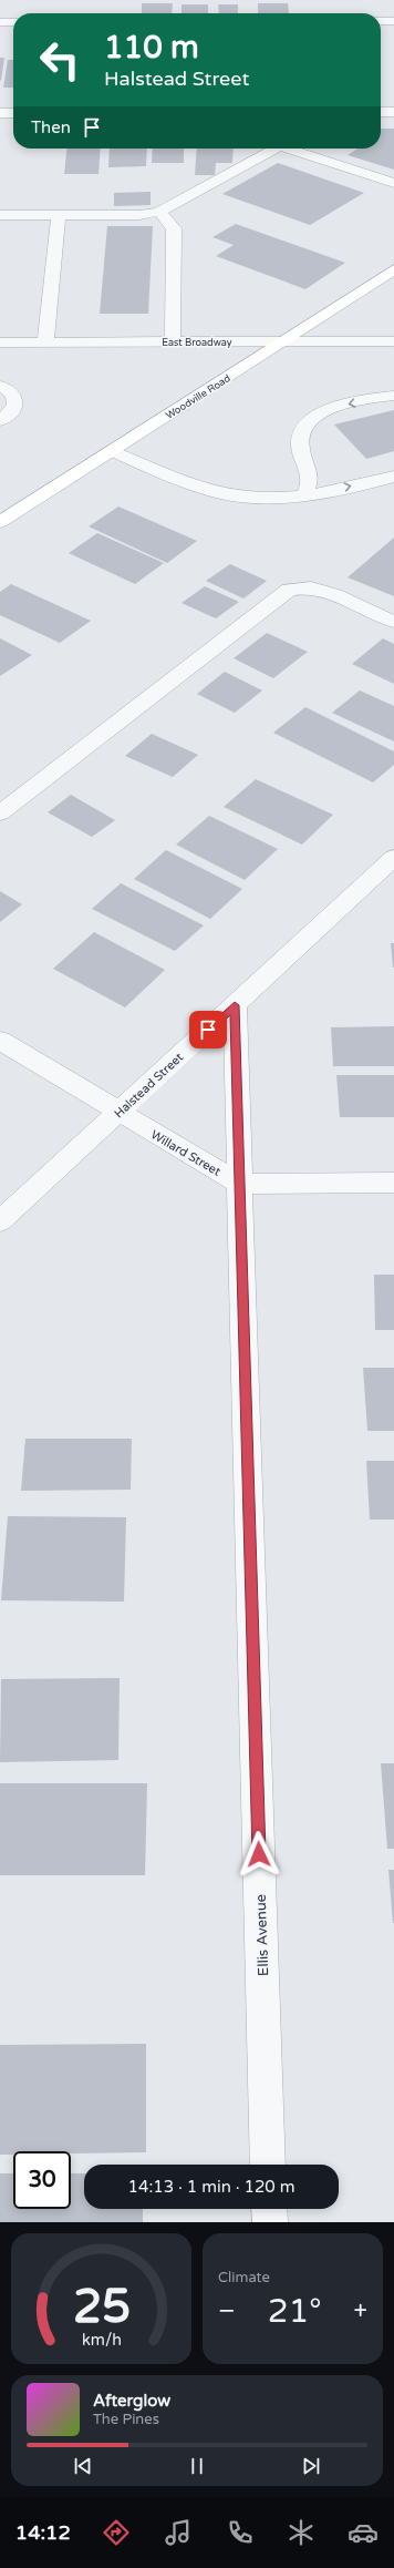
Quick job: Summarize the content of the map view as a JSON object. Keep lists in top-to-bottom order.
{
  "streets": {
    "main road": ["Woodville Road"],
    "street": [
      "East Broadway",
      "Halstead Street",
      "Willard Street",
      "Ellis Avenue"
    ]
  },
  "crossings": [
    ["East Broadway", "Woodville Road"],
    ["Halstead Street", "Willard Street"],
    ["Halstead Street", "Ellis Avenue"],
    ["Willard Street", "Ellis Avenue"]
  ],
  "page": {
    "turn": ["110 m", "Halstead Street"],
    "then": "Then",
    "limit": "30",
    "trip": "14:13 · 1 min · 120 m",
    "tile": "Climate",
    "heat": ["−", "21°", "+"],
    "song": ["Afterglow", "The Pines"],
    "tabs": "14:12",
    "gauge": ["25", "km/h"]
  }
}
